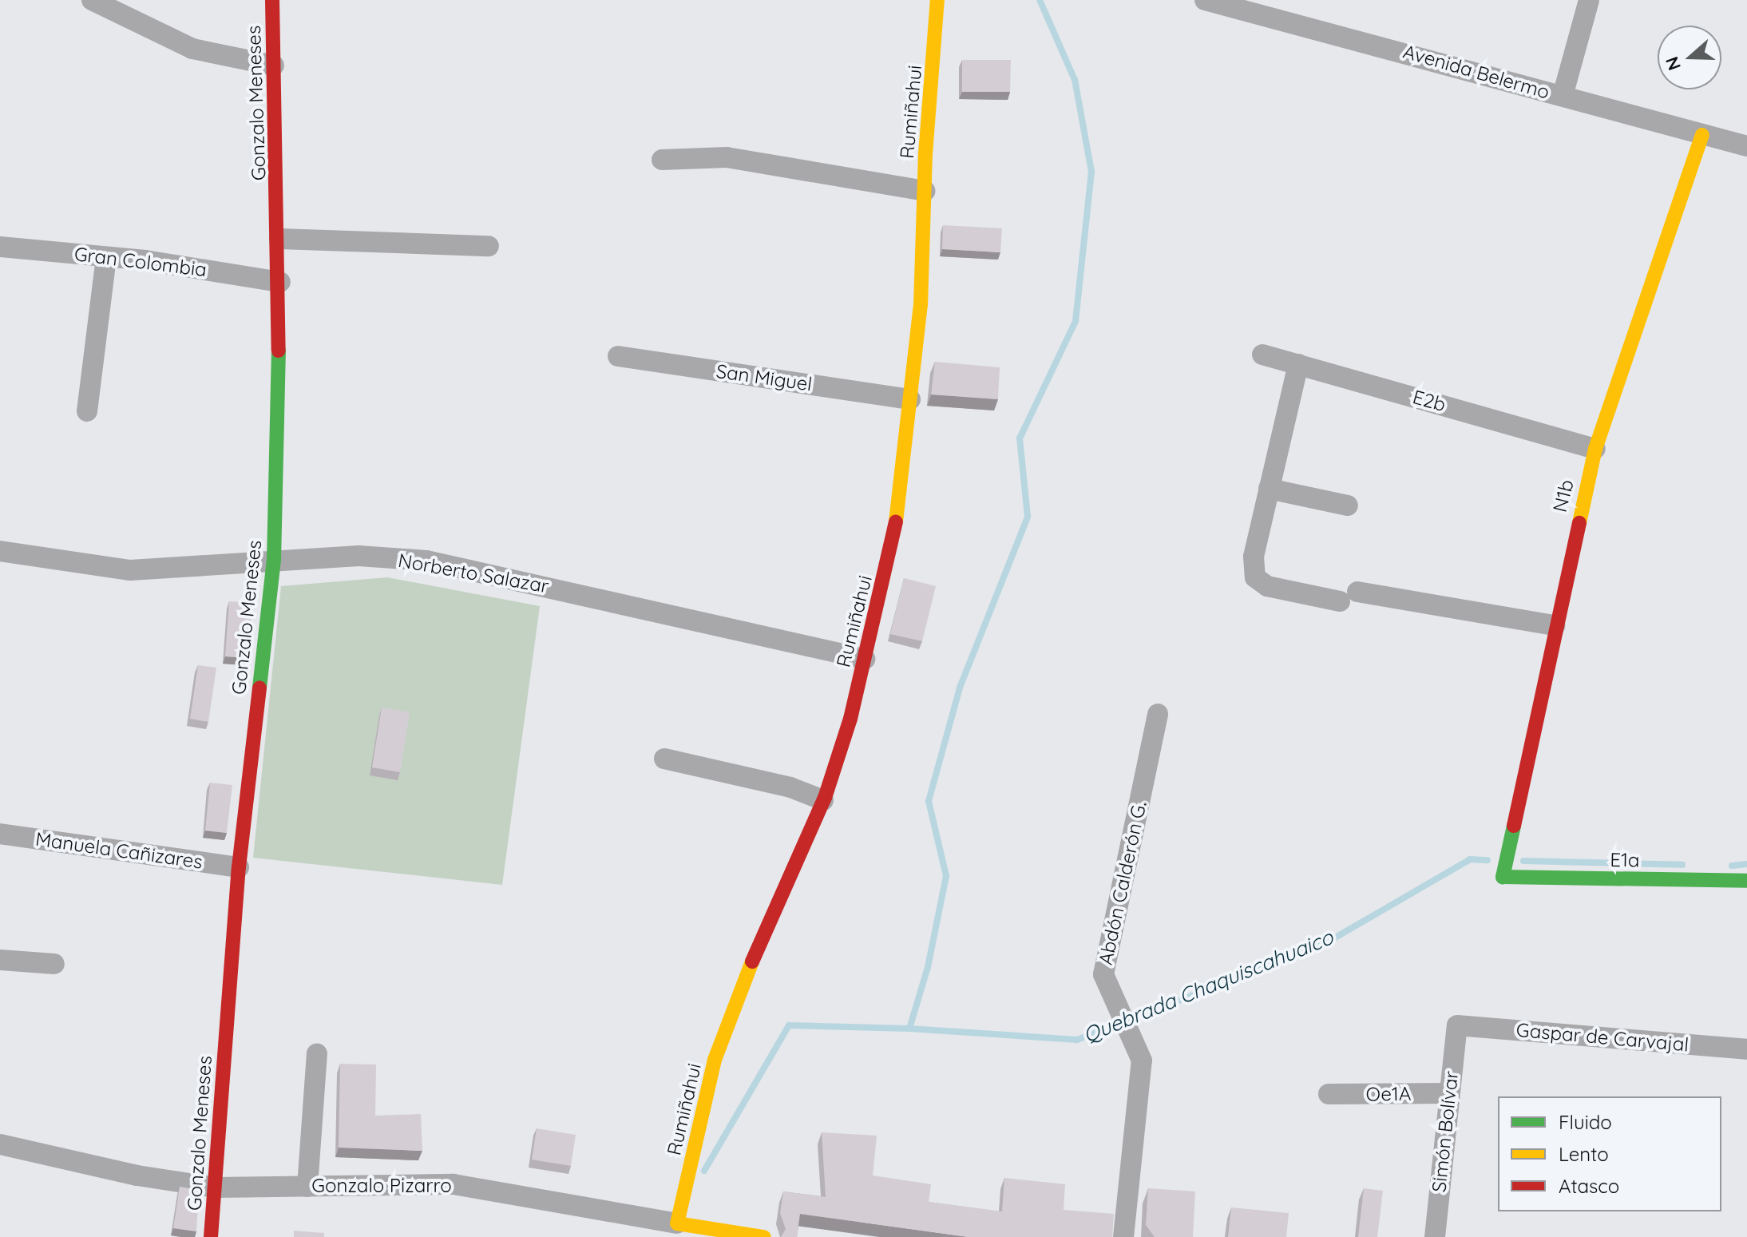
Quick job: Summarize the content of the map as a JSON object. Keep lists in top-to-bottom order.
{
  "streets": {
    "street": [
      "Avenida Belermo",
      "Gonzalo Meneses",
      "Rumiñahui",
      "Gran Colombia",
      "San Miguel",
      "E2b",
      "N1b",
      "Norberto Salazar",
      "Manuela Cañizares",
      "E1a",
      "Abdón Calderón G.",
      "Gaspar de Carvajal",
      "Oe1A",
      "Simón Bolívar",
      "Gonzalo Pizarro"
    ]
  },
  "crossings": [
    ["Avenida Belermo", "N1b"],
    ["Gonzalo Meneses", "Gran Colombia"],
    ["Gonzalo Meneses", "Norberto Salazar"],
    ["Gonzalo Meneses", "Manuela Cañizares"],
    ["Gonzalo Meneses", "Gonzalo Pizarro"],
    ["Rumiñahui", "San Miguel"],
    ["Rumiñahui", "Norberto Salazar"],
    ["Rumiñahui", "Gonzalo Pizarro"],
    ["E2b", "N1b"],
    ["N1b", "E1a"],
    ["Gaspar de Carvajal", "Simón Bolívar"],
    ["Oe1A", "Simón Bolívar"]
  ],
  "water": ["Quebrada Chaquiscahuaico"],
  "legend": ["Fluido", "Lento", "Atasco"],
  "north": "left"
}
